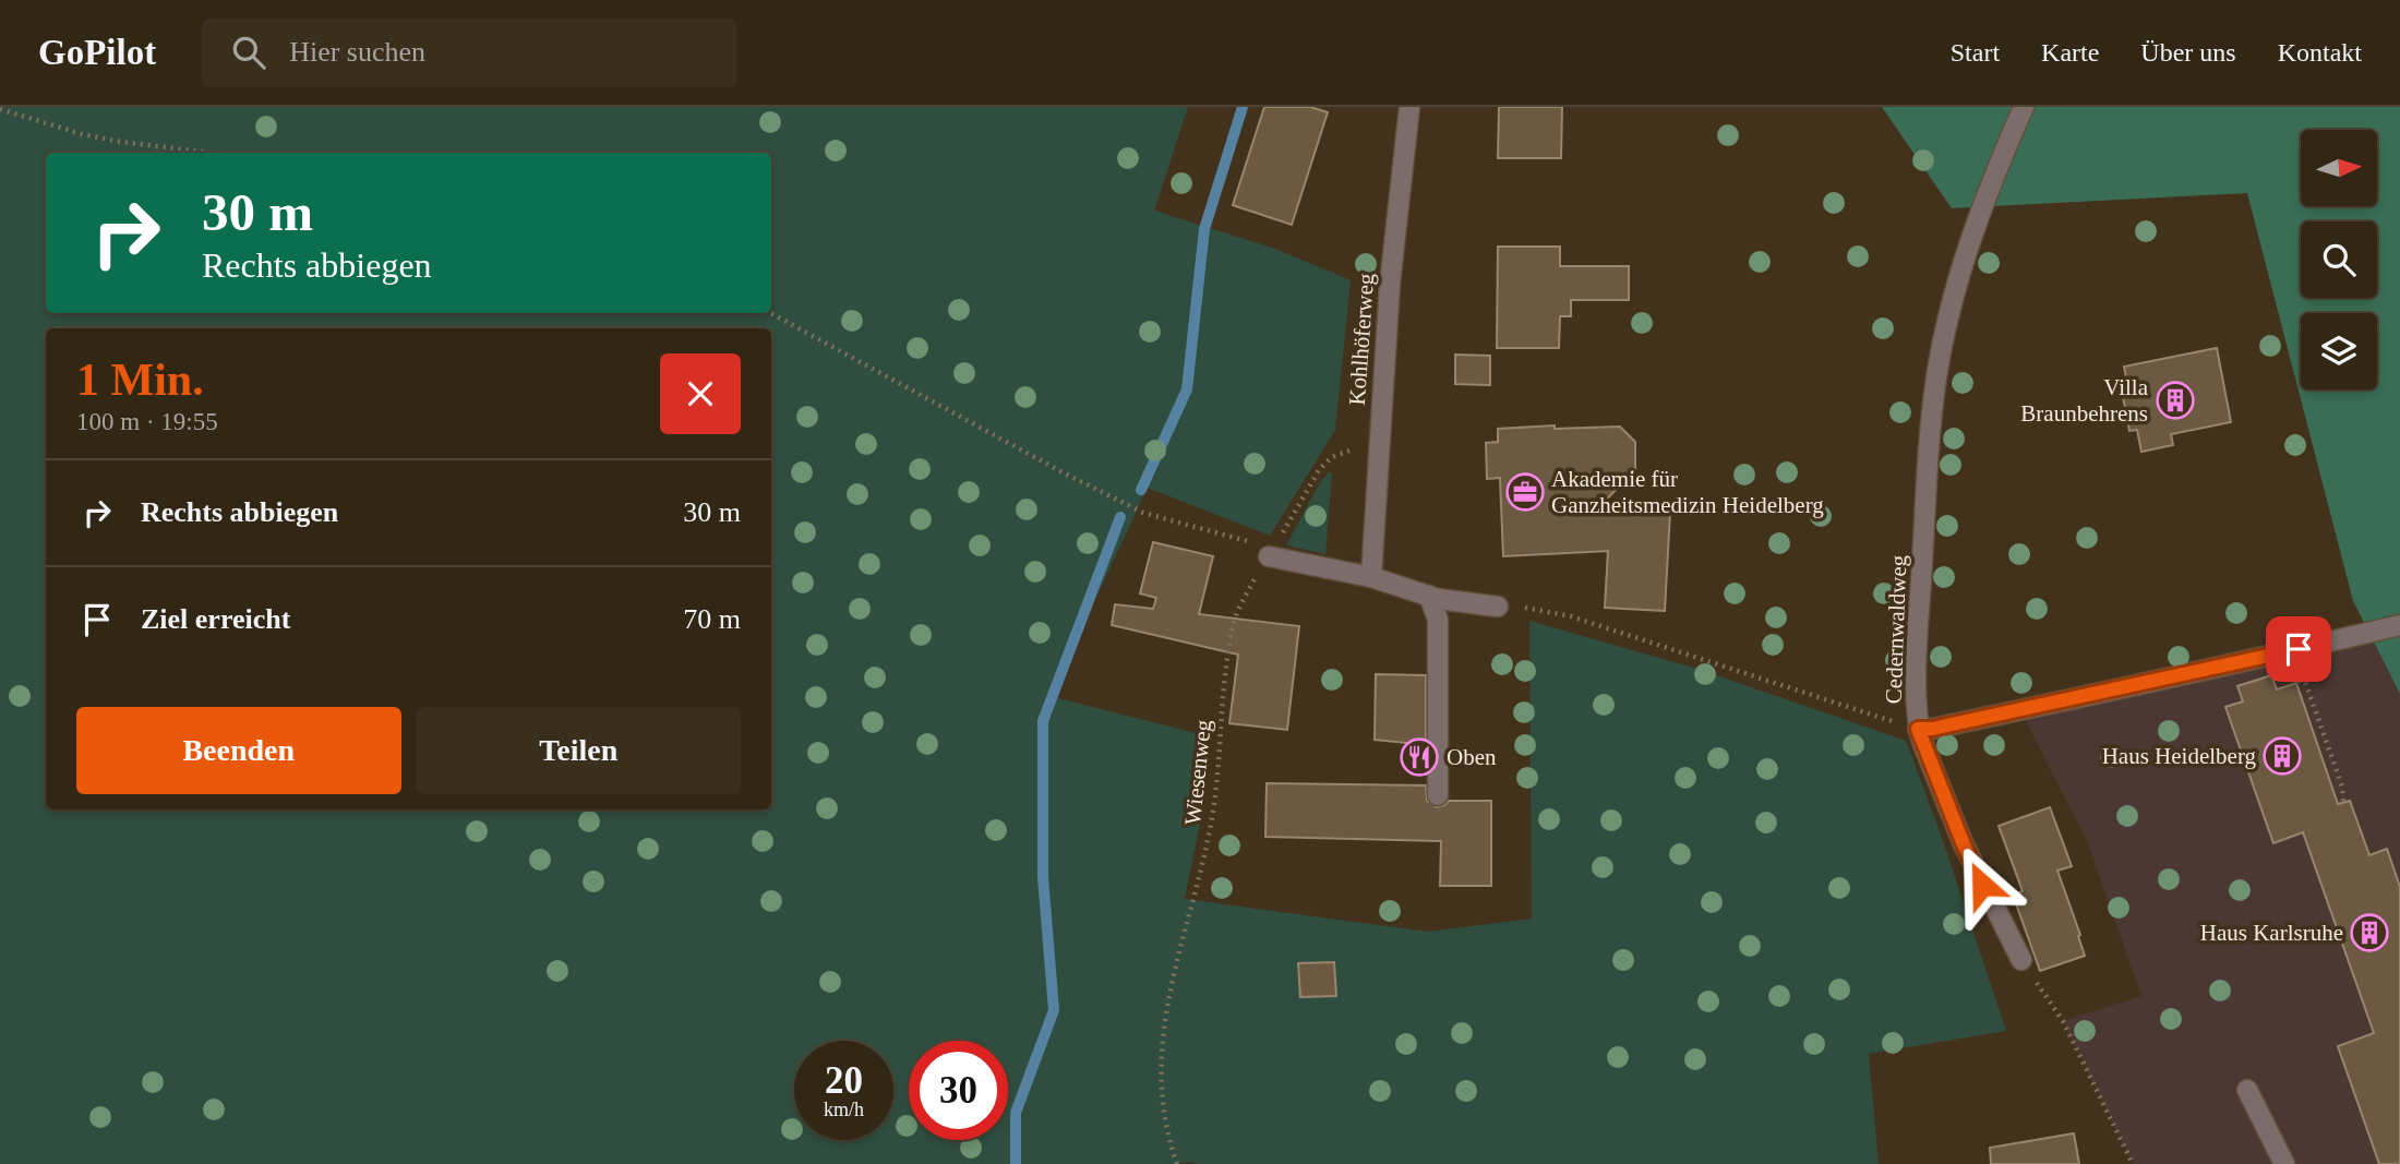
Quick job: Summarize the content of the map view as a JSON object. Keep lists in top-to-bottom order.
{
  "streets": {
    "street": ["Kohlhöferweg", "Cedernwaldweg"],
    "path": ["Wiesenweg"]
  },
  "crossings": [
    ["Kohlhöferweg", "Wiesenweg"]
  ],
  "places": {
    "building": ["Villa Braunbehrens", "Haus Heidelberg", "Haus Karlsruhe"],
    "office": ["Akademie für Ganzheitsmedizin Heidelberg"],
    "restaurant": ["Oben"]
  },
  "north": "right",
  "page": {
    "header": "GoPilot",
    "search": "Hier suchen",
    "nav": [
      "Start",
      "Karte",
      "Über uns",
      "Kontakt"
    ],
    "turn": ["30 m", "Rechts abbiegen"],
    "heading": ["1 Min.", "100 m · 19:55"],
    "list": [
      {
        "name": "Rechts abbiegen",
        "value": "30 m"
      },
      {
        "name": "Ziel erreicht",
        "value": "70 m"
      }
    ],
    "buttons": ["Beenden", "Teilen"],
    "speed": "20 km/h",
    "limit": "30"
  }
}
